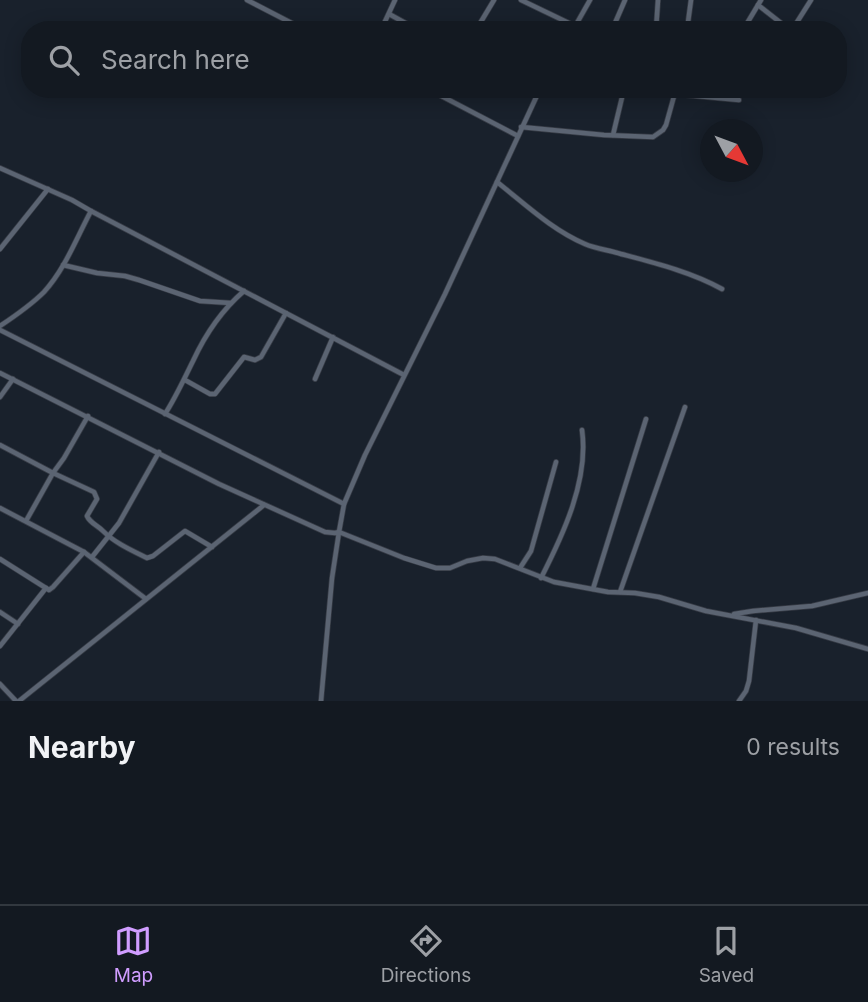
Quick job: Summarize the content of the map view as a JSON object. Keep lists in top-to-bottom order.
{
  "north": "bottom right",
  "page": {
    "search": "Search here",
    "heading": ["Nearby", "0 results"],
    "nav": ["Map", "Directions", "Saved"]
  }
}
